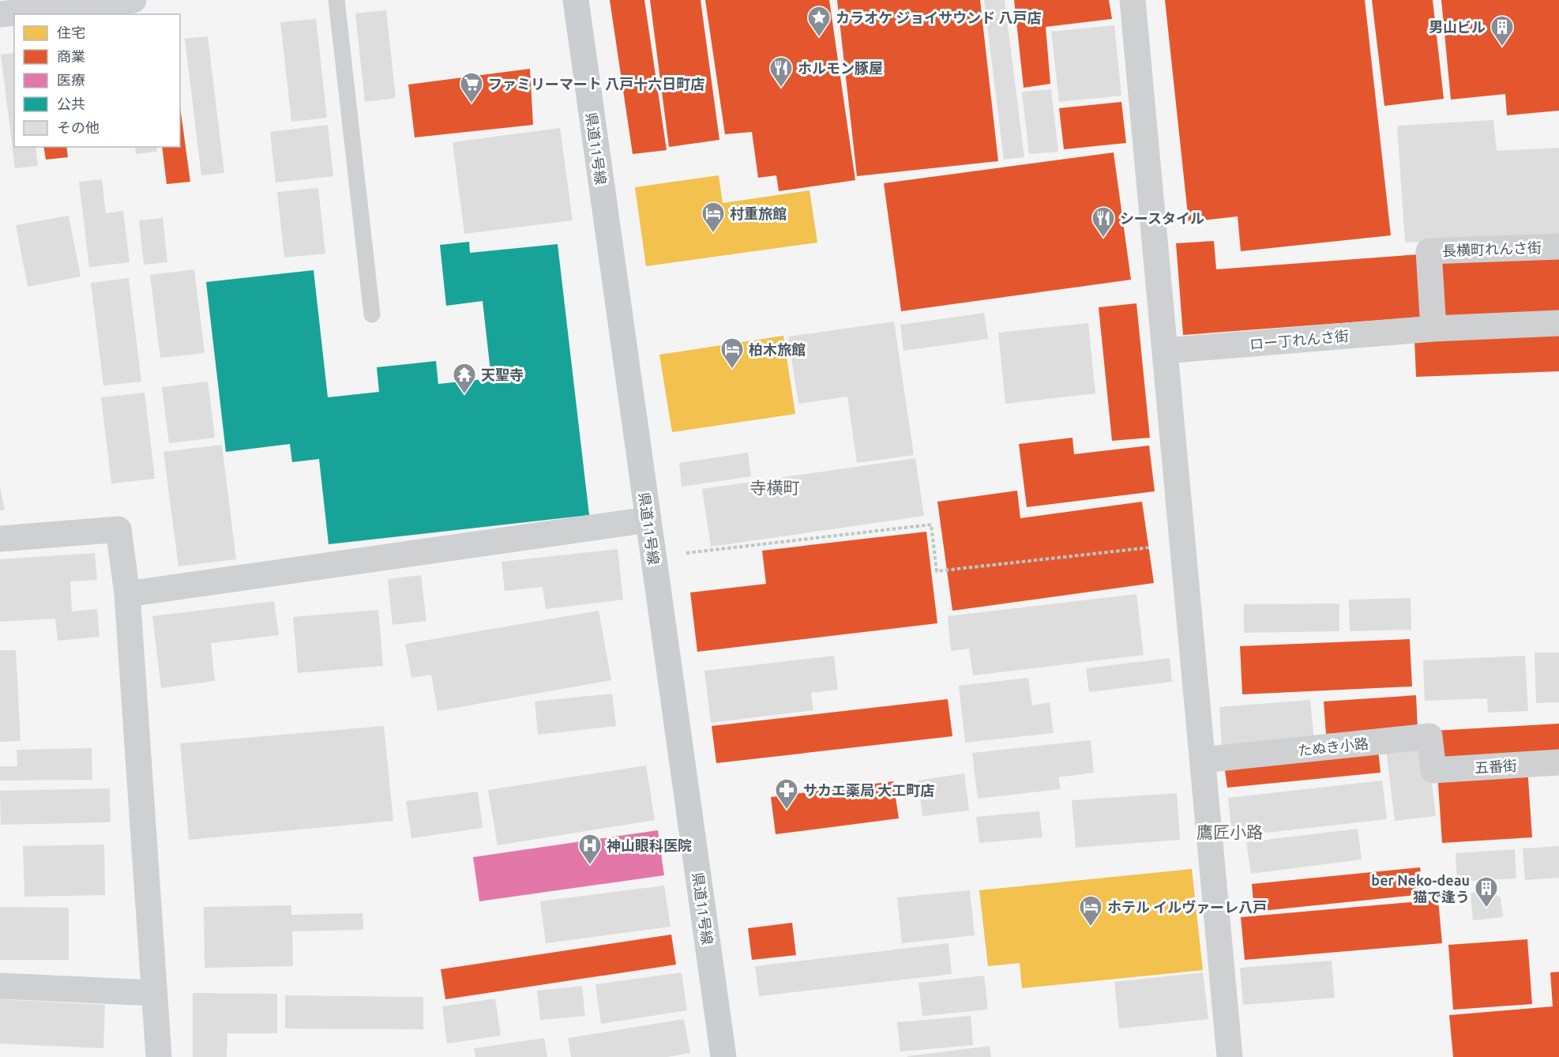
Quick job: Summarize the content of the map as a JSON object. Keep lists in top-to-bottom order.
{
  "streets": {
    "main road": ["県道11号線"],
    "street": [
      "長横町れんさ街",
      "ロー丁れんさ街",
      "たぬき小路",
      "五番街"
    ]
  },
  "crossings": [
    ["長横町れんさ街", "ロー丁れんさ街"],
    ["たぬき小路", "五番街"]
  ],
  "districts": ["寺横町", "鷹匠小路"],
  "places": {
    "place": ["カラオケ ジョイサウンド 八戸店"],
    "building": ["男山ビル", "ber Neko-deau 猫で逢う"],
    "restaurant": ["ホルモン豚屋", "シースタイル"],
    "supermarket": ["ファミリーマート 八戸十六日町店"],
    "hotel": ["村重旅館", "柏木旅館", "ホテル イルヴァーレ八戸"],
    "temple": ["天聖寺"],
    "pharmacy": ["サカエ薬局 大工町店"],
    "hospital": ["神山眼科医院"]
  },
  "legend": [
    "住宅",
    "商業",
    "医療",
    "公共",
    "その他"
  ]
}
